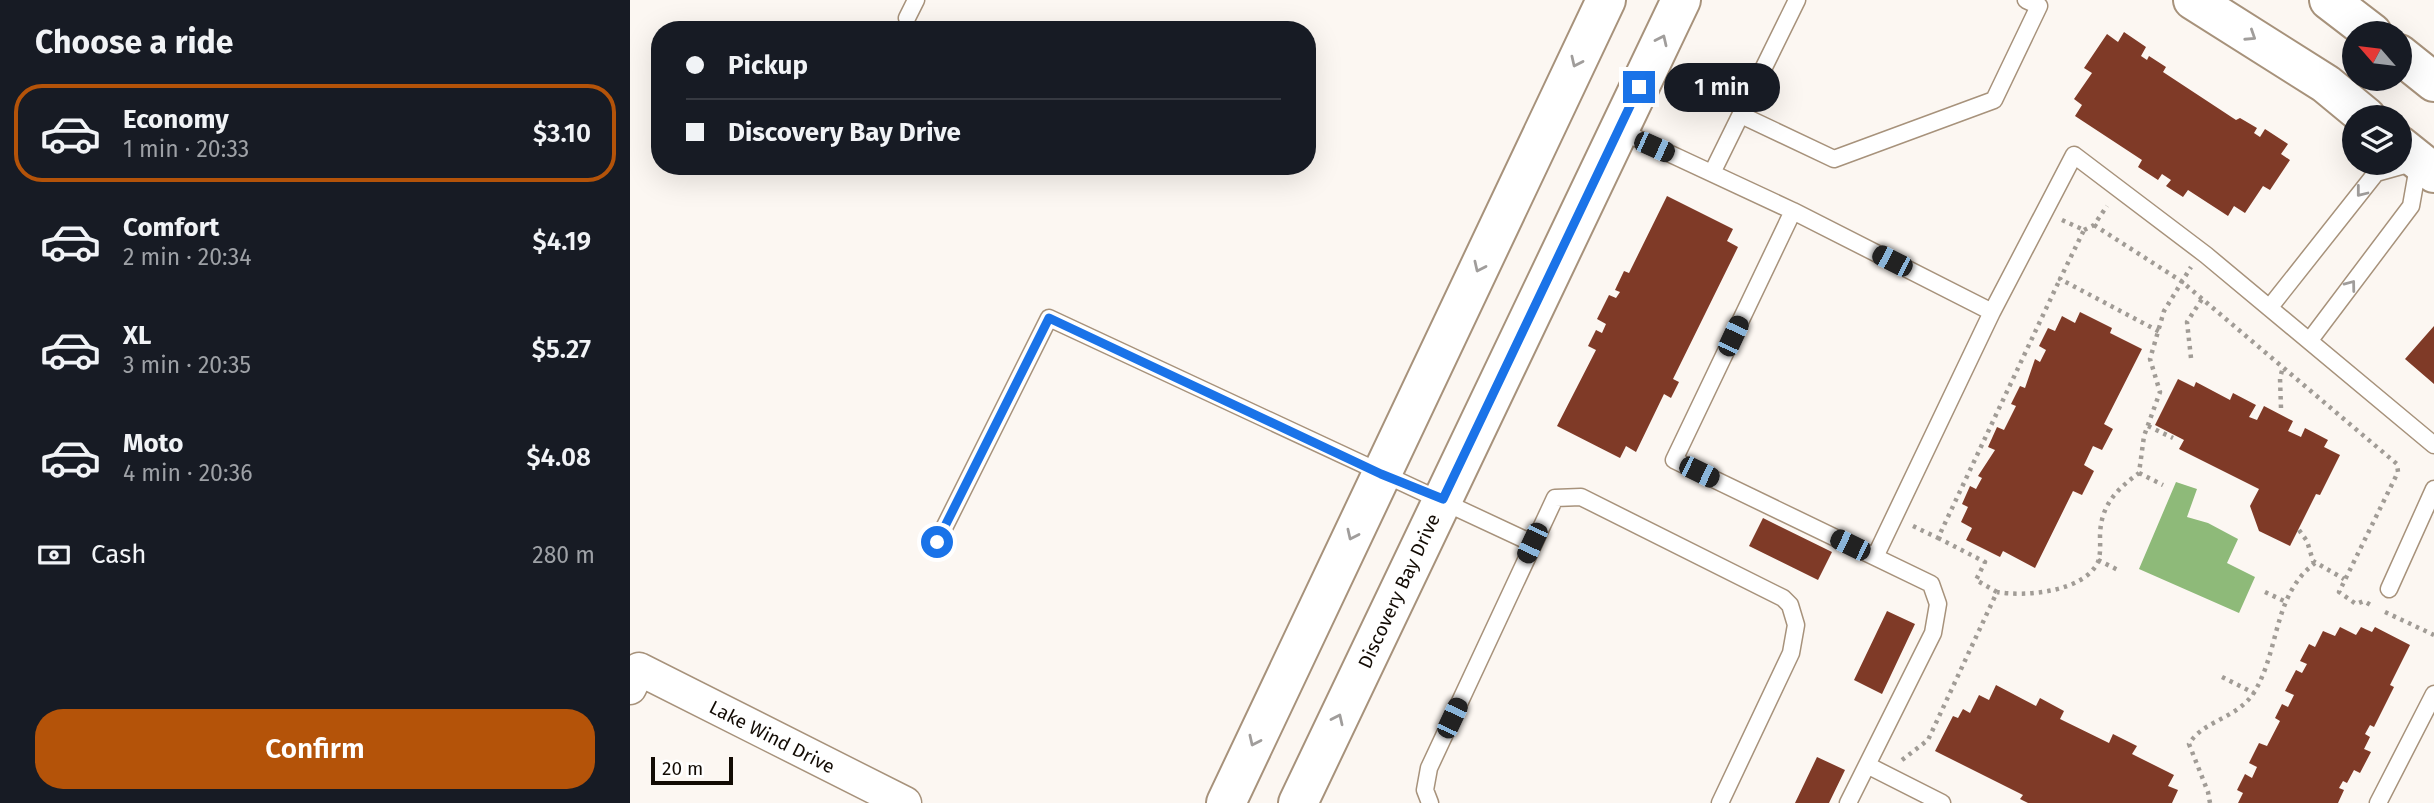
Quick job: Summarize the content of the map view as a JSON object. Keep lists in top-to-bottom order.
{
  "streets": {
    "street": ["Discovery Bay Drive", "Lake Wind Drive"]
  },
  "scale_bar": "20 m",
  "north": "top left",
  "page": {
    "heading": "Choose a ride",
    "banner": ["Pickup", "Discovery Bay Drive"],
    "bubble": "1 min",
    "list": [
      {
        "name": "Economy",
        "note": "1 min · 20:33",
        "value": "$3.10"
      },
      {
        "name": "Comfort",
        "note": "2 min · 20:34",
        "value": "$4.19"
      },
      {
        "name": "XL",
        "note": "3 min · 20:35",
        "value": "$5.27"
      },
      {
        "name": "Moto",
        "note": "4 min · 20:36",
        "value": "$4.08"
      }
    ],
    "pay": ["Cash", "280 m"],
    "buttons": "Confirm",
    "scale": "20 m"
  }
}
